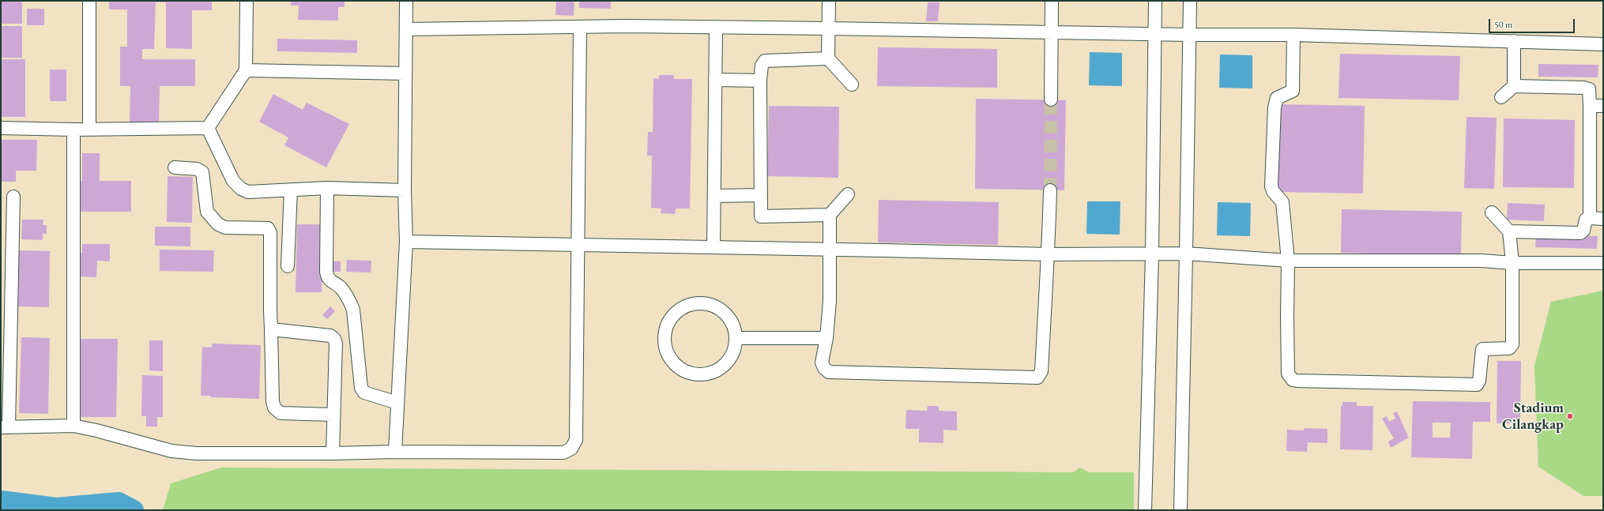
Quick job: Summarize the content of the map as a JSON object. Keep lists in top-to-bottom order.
{
  "places": ["Stadium Cilangkap"],
  "scale_bar": "50 m"
}
